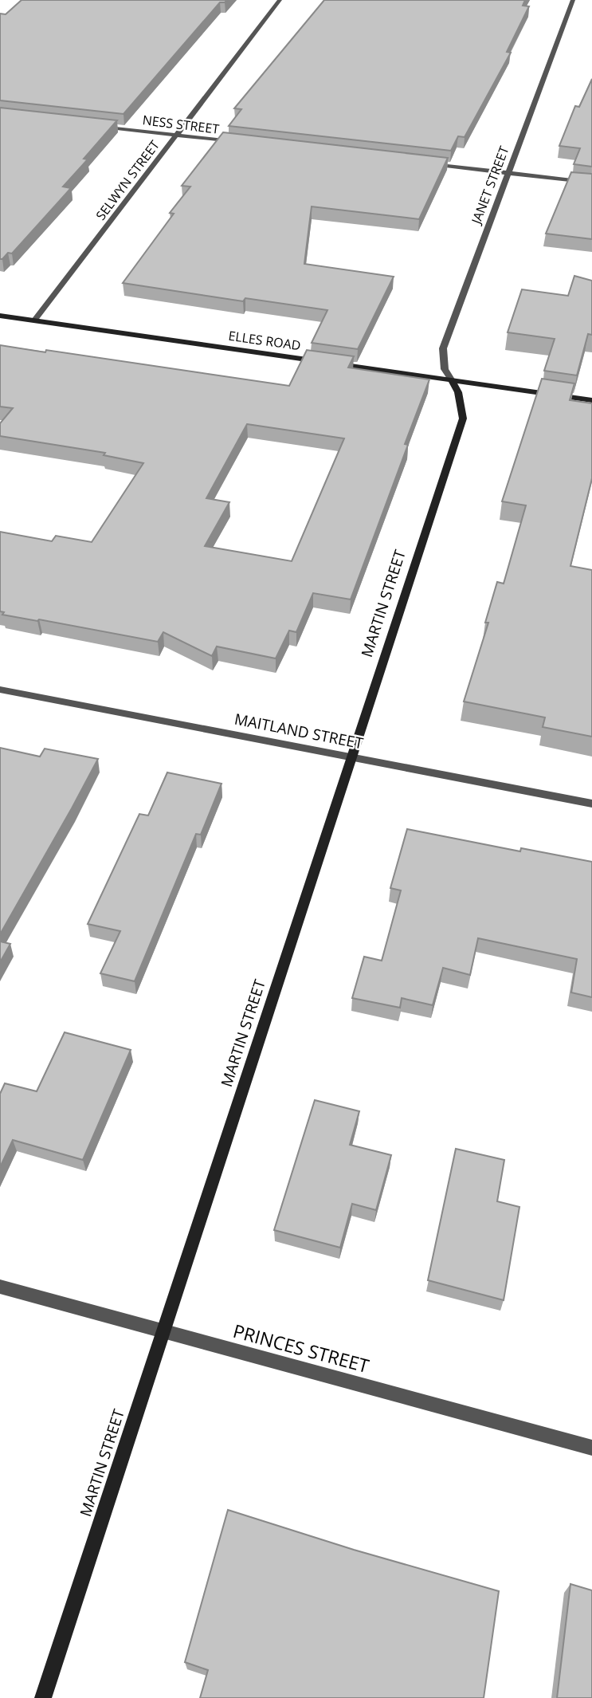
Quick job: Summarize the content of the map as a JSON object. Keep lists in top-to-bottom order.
{
  "streets": {
    "street": [
      "NESS STREET",
      "SELWYN STREET",
      "JANET STREET",
      "ELLES ROAD",
      "MARTIN STREET",
      "MAITLAND STREET",
      "PRINCES STREET"
    ]
  },
  "crossings": [
    ["NESS STREET", "SELWYN STREET"],
    ["SELWYN STREET", "ELLES ROAD"],
    ["JANET STREET", "MARTIN STREET"],
    ["MARTIN STREET", "MAITLAND STREET"],
    ["MARTIN STREET", "PRINCES STREET"]
  ]
}
